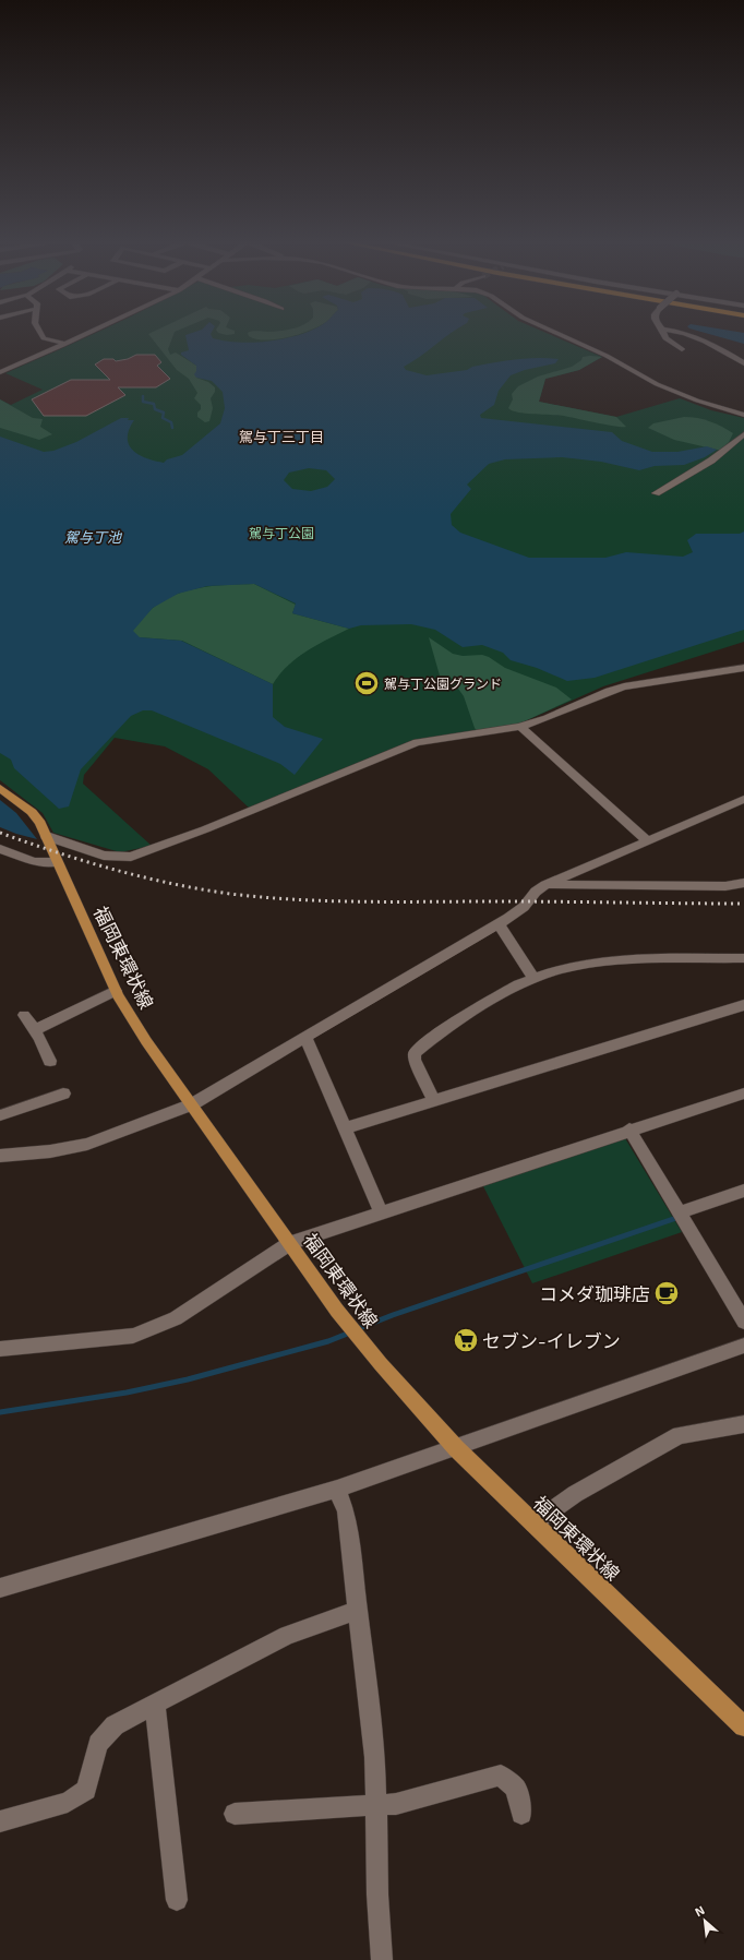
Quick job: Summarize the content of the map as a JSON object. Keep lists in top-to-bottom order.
{
  "streets": {
    "main road": ["福岡東環状線"]
  },
  "districts": ["駕与丁三丁目"],
  "water": ["駕与丁池"],
  "parks": ["駕与丁公園"],
  "places": {
    "sports": ["駕与丁公園グランド"],
    "cafe": ["コメダ珈琲店"],
    "supermarket": ["セブン-イレブン"]
  },
  "north": "top left"
}
